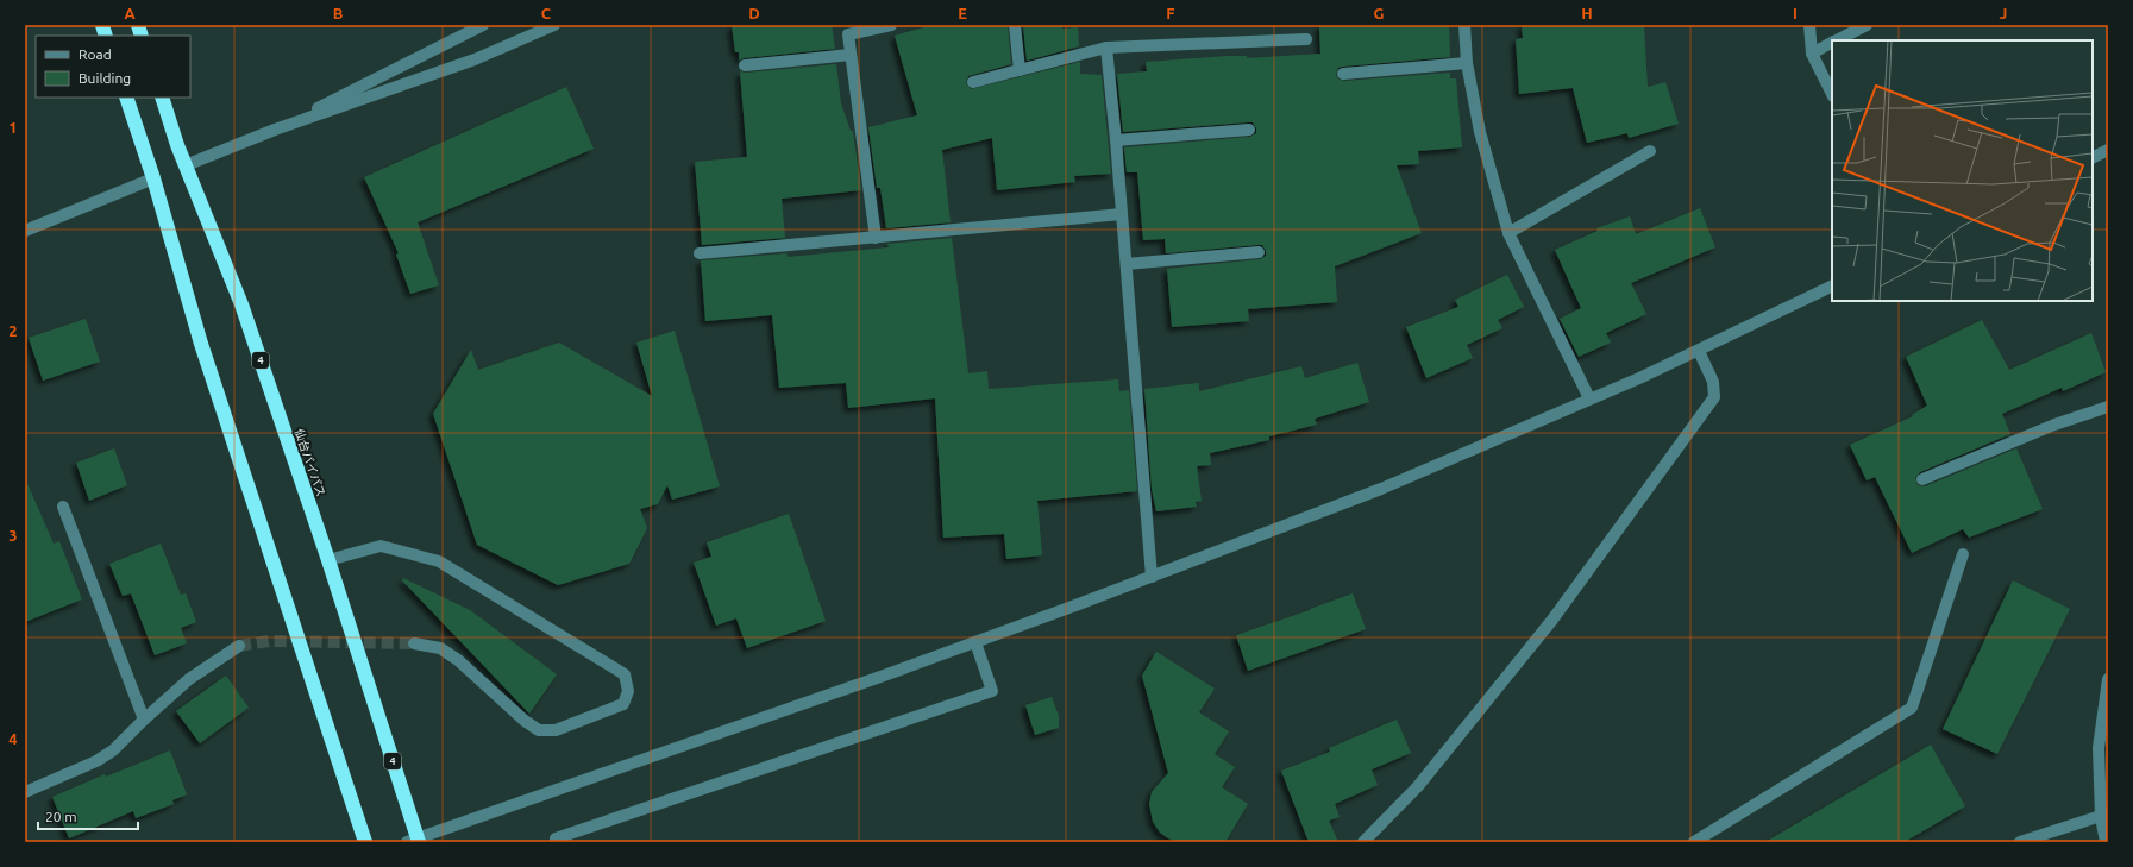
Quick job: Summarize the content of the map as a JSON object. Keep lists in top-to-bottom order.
{
  "streets": {
    "highway": ["4", "仙台バイパス"]
  },
  "legend": ["Road", "Building"],
  "scale_bar": "20 m",
  "grid": {
    "columns": [
      "A",
      "B",
      "C",
      "D",
      "E",
      "F",
      "G",
      "H",
      "I",
      "J"
    ],
    "rows": [
      "1",
      "2",
      "3",
      "4"
    ]
  }
}
